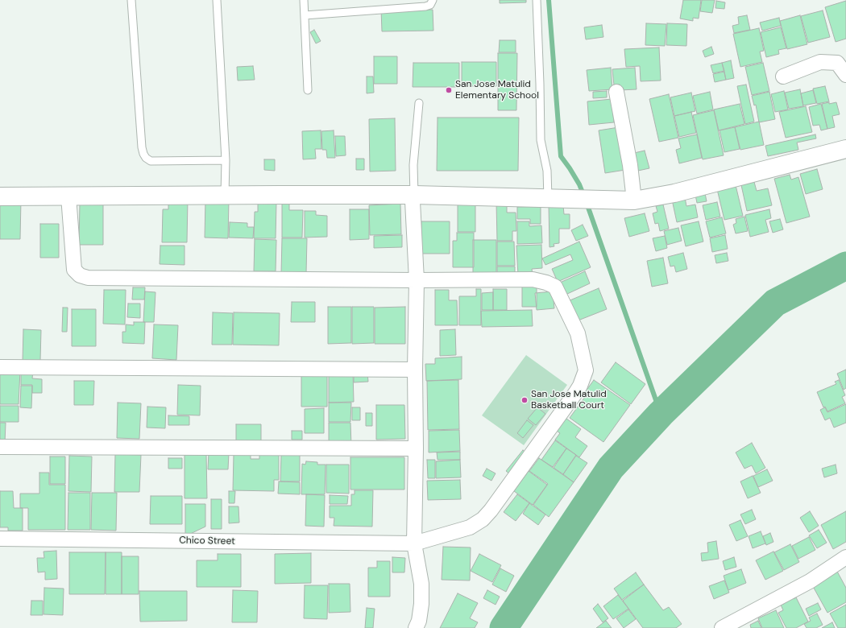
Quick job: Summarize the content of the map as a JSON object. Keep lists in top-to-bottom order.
{
  "streets": {
    "street": ["Chico Street"]
  },
  "places": ["San Jose Matulid Elementary School", "San Jose Matulid Basketball Court"]
}
